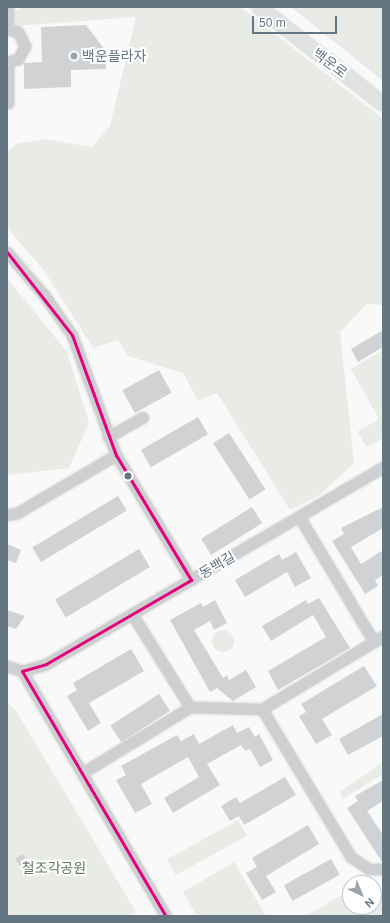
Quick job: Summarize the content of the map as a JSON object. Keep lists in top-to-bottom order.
{
  "streets": {
    "main road": ["백운로"],
    "street": ["동백길"]
  },
  "parks": ["철조각공원"],
  "places": ["백운플라자"],
  "scale_bar": "50 m",
  "north": "bottom right"
}
